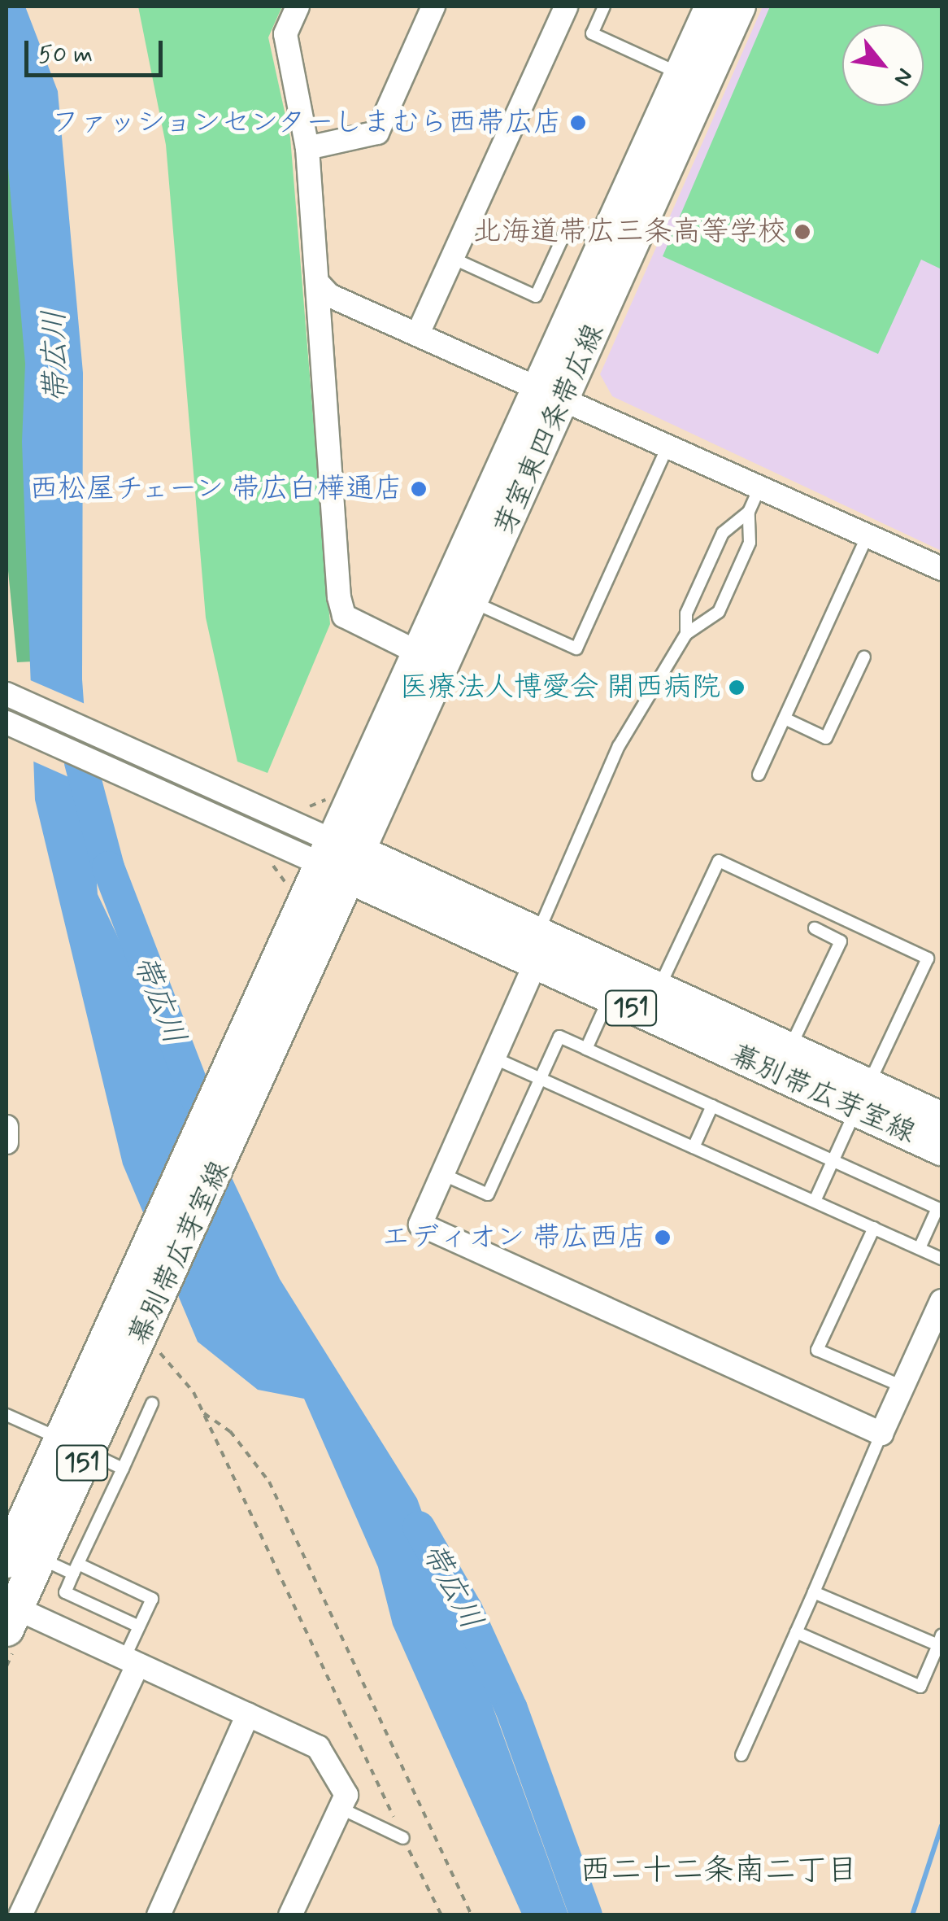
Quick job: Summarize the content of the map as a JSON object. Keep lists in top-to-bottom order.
{
  "streets": {
    "main road": ["芽室東四条帯広線", "151", "幕別帯広芽室線"]
  },
  "crossings": [
    ["芽室東四条帯広線", "幕別帯広芽室線"]
  ],
  "districts": ["西二十二条南二丁目"],
  "water": ["帯広川"],
  "places": [
    "ファッションセンターしまむら西帯広店",
    "北海道帯広三条高等学校",
    "西松屋チェーン 帯広白樺通店",
    "医療法人博愛会 開西病院",
    "エディオン 帯広西店"
  ],
  "scale_bar": "50 m",
  "north": "bottom right"
}
